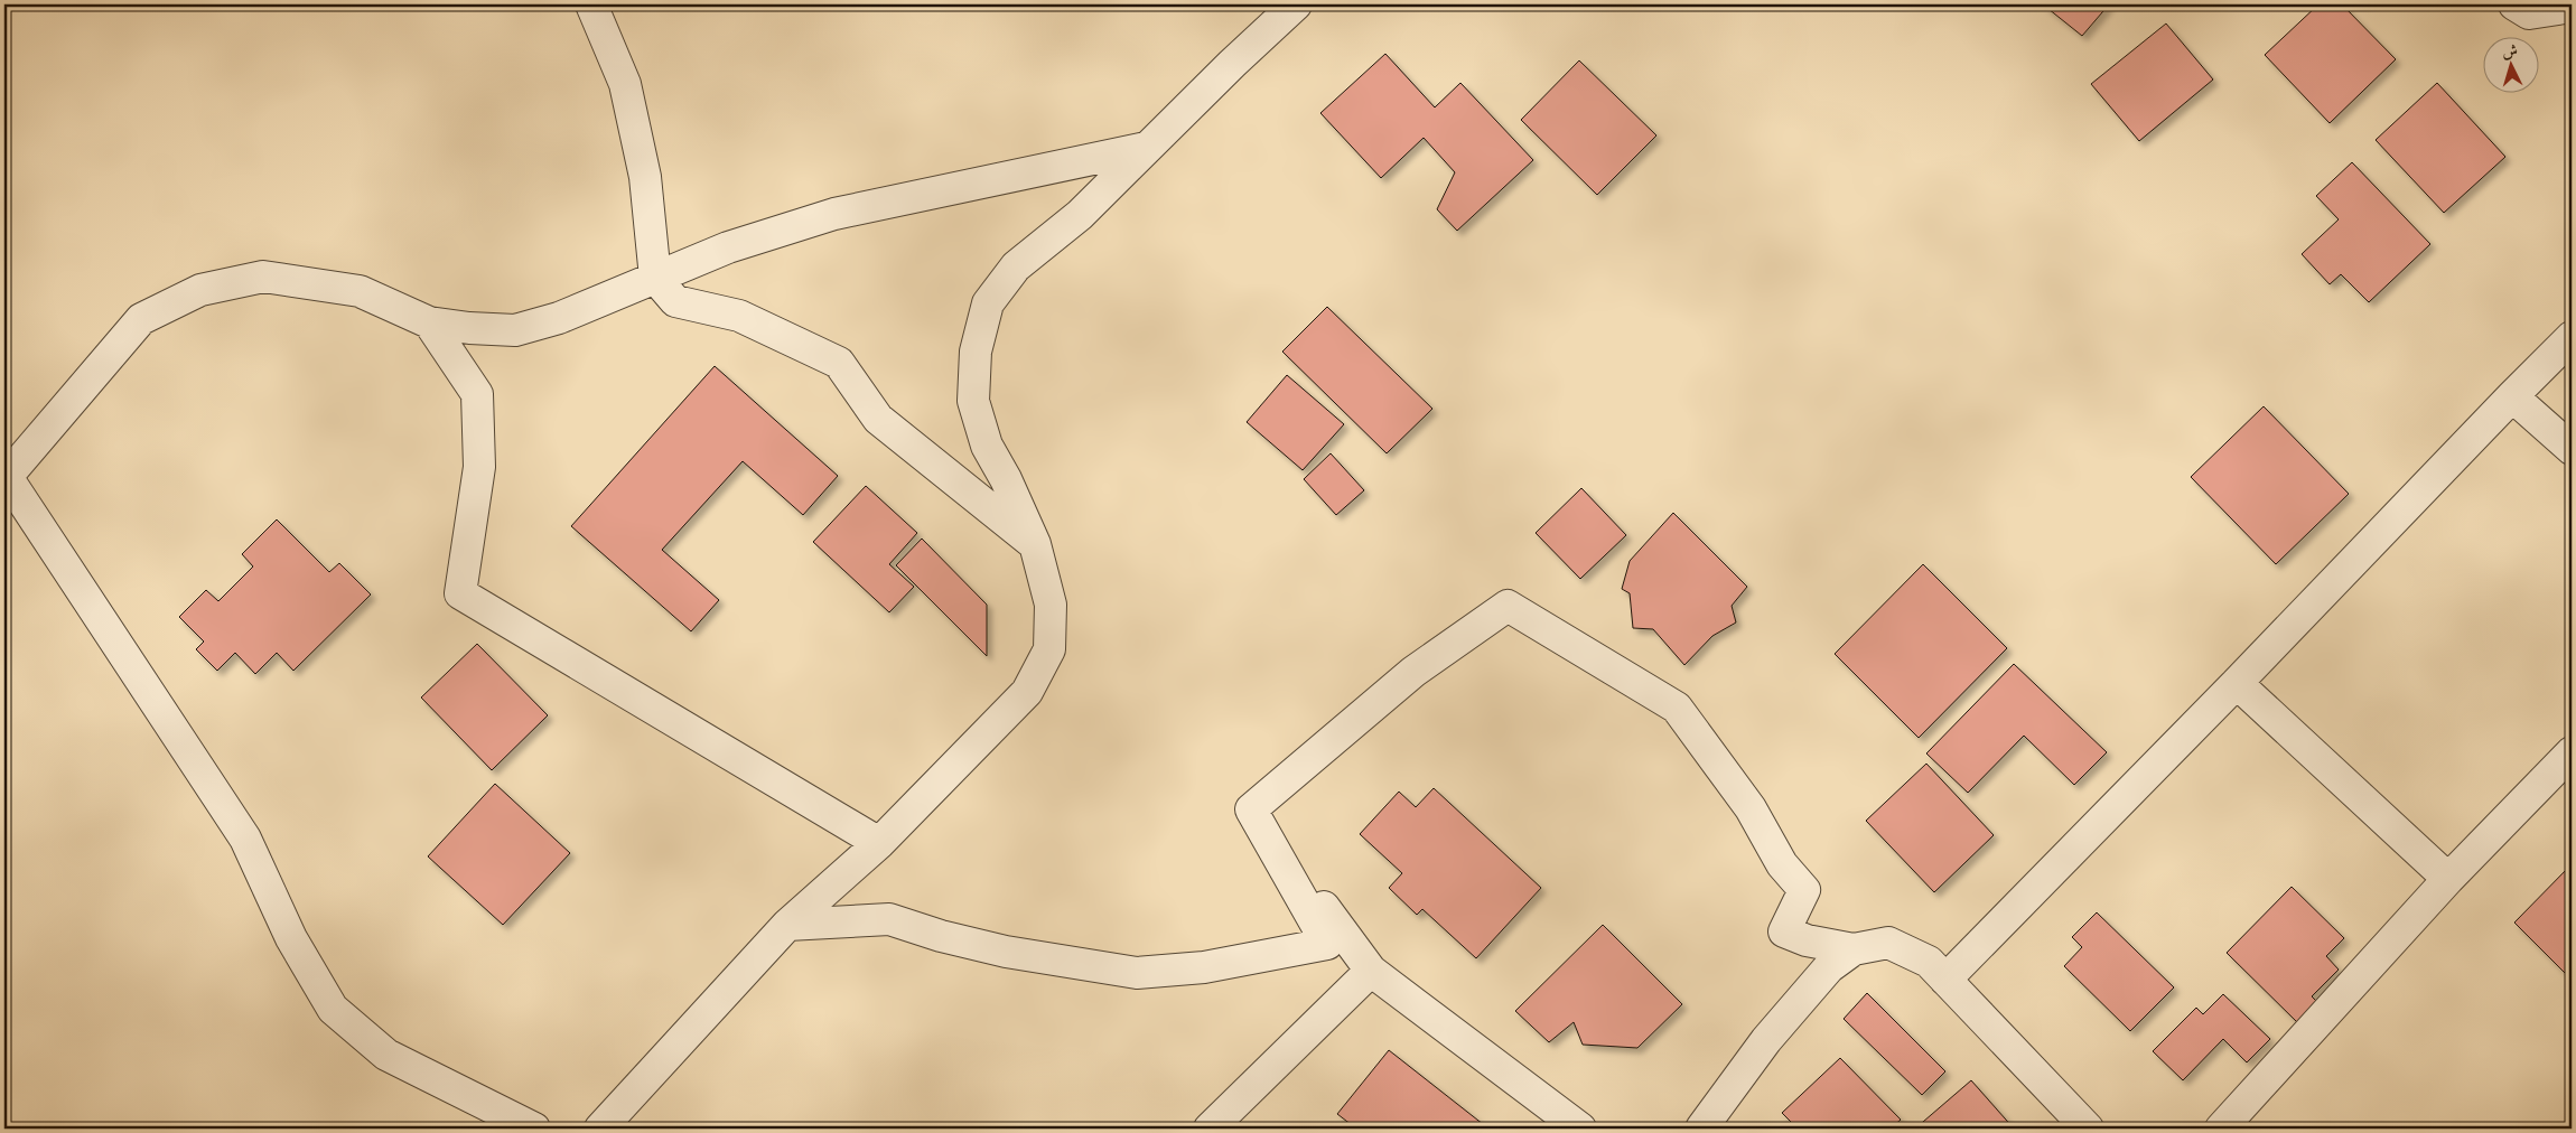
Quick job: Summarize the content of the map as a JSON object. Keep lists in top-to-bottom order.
{
  "north": "top"
}
